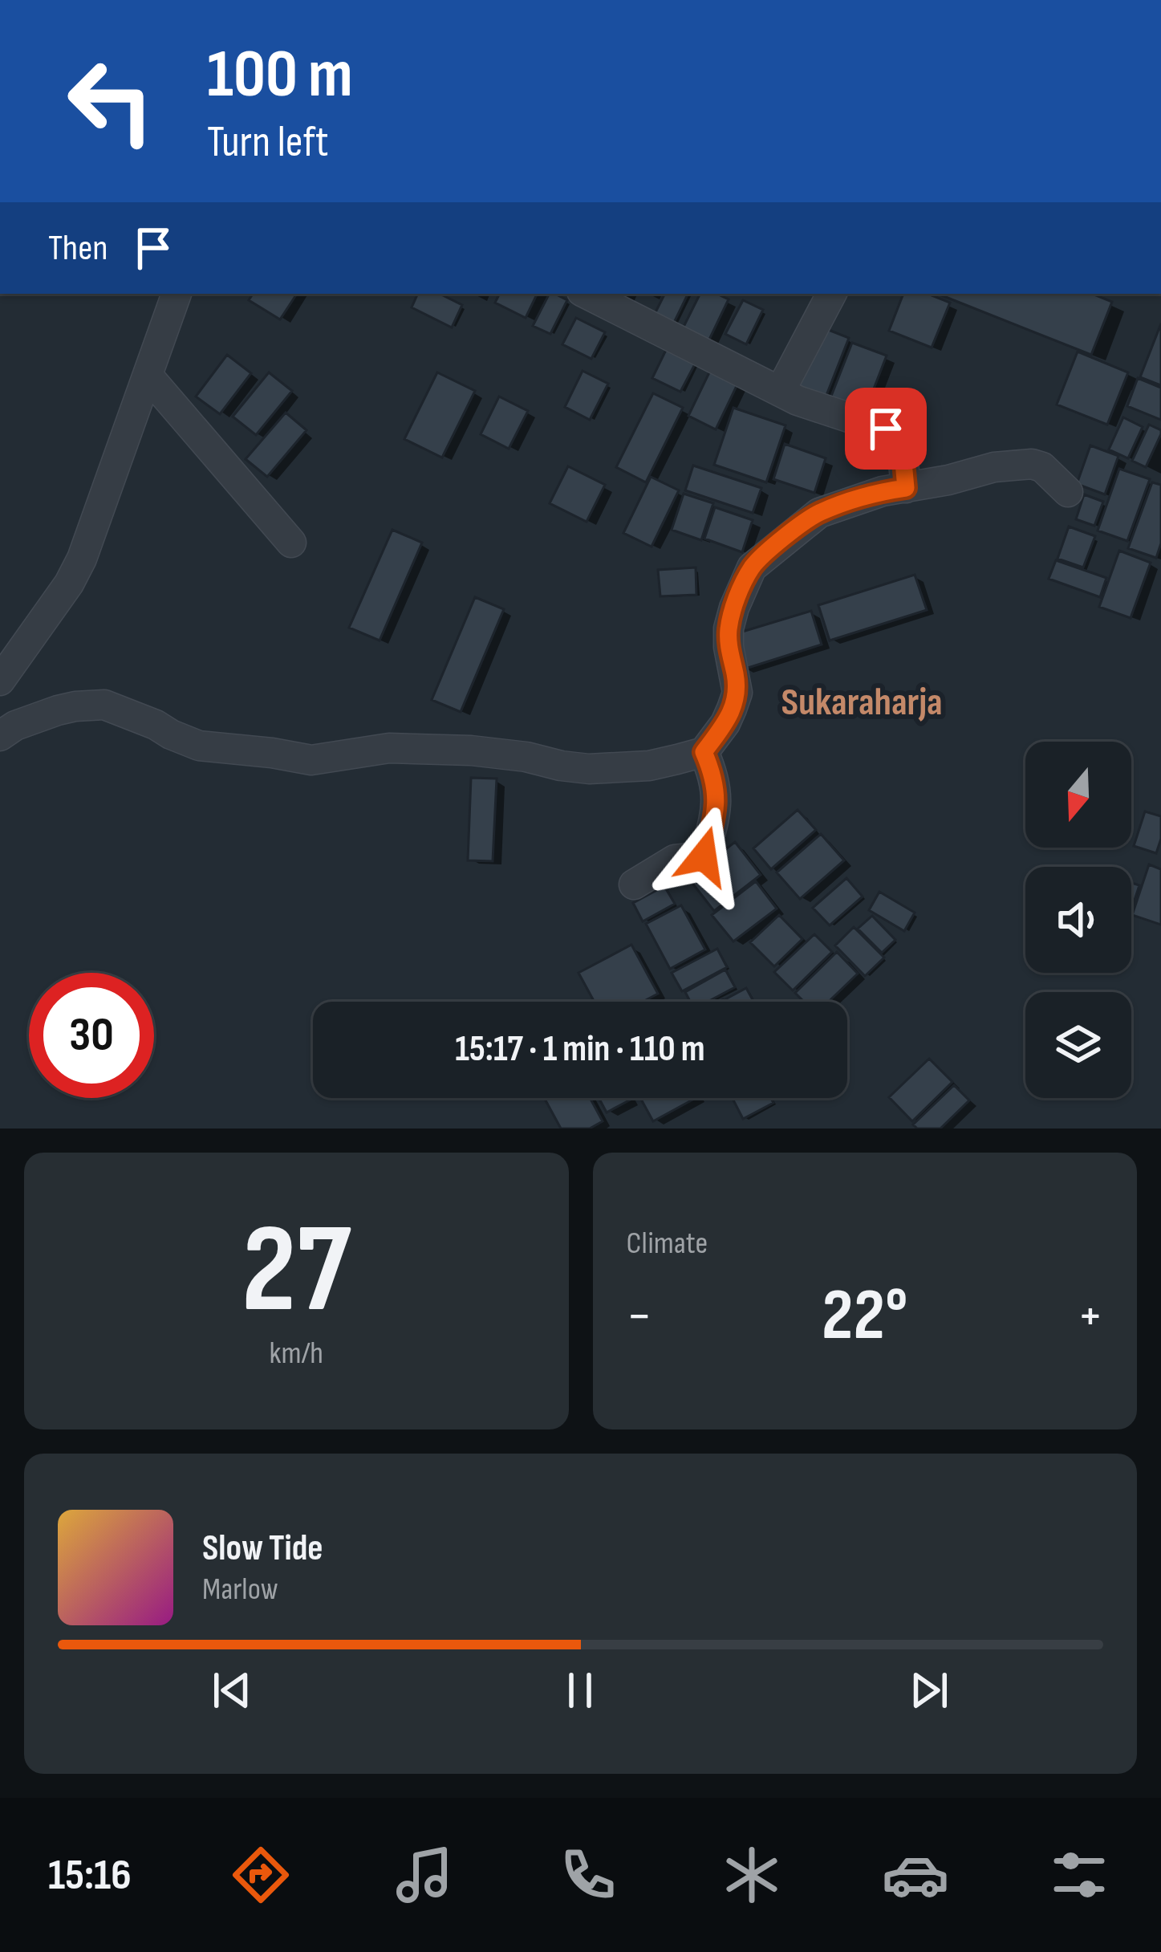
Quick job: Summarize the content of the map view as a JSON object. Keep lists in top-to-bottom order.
{
  "districts": ["Sukaraharja"],
  "north": "bottom",
  "page": {
    "turn": ["100 m", "Turn left"],
    "then": "Then",
    "limit": "30",
    "trip": "15:17 · 1 min · 110 m",
    "tile": [
      ["27", "km/h"],
      "Climate"
    ],
    "heat": ["−", "22°", "+"],
    "song": ["Slow Tide", "Marlow"],
    "tabs": "15:16"
  }
}
